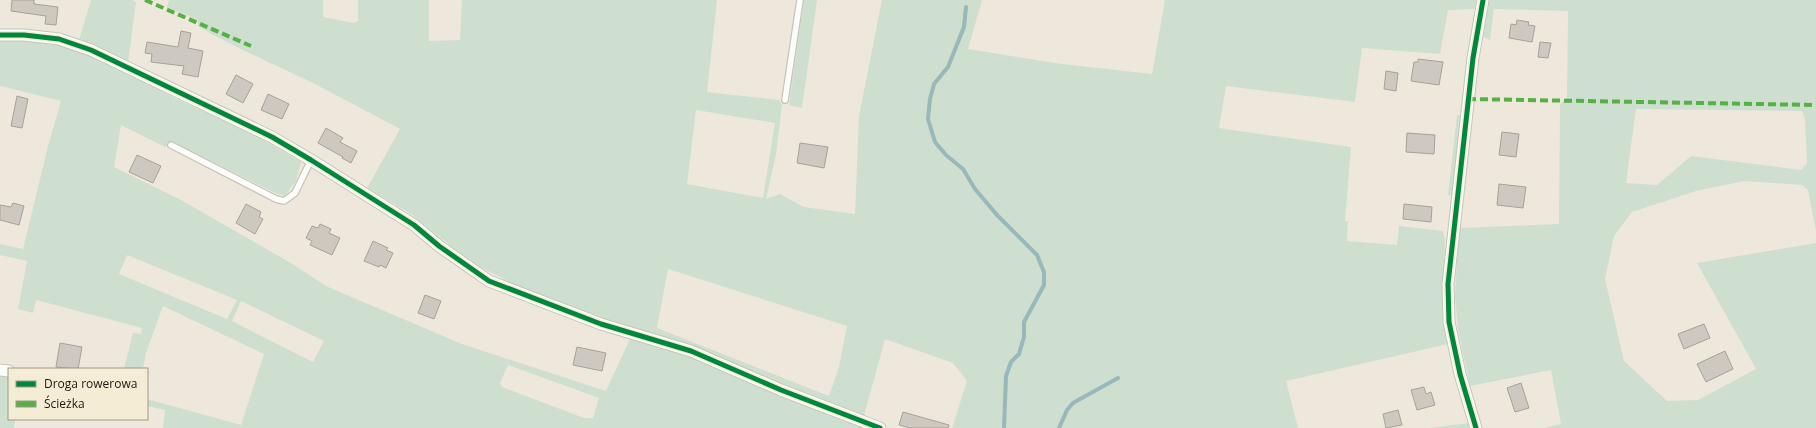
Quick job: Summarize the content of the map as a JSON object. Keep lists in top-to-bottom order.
{
  "legend": ["Droga rowerowa", "Ścieżka"]
}
